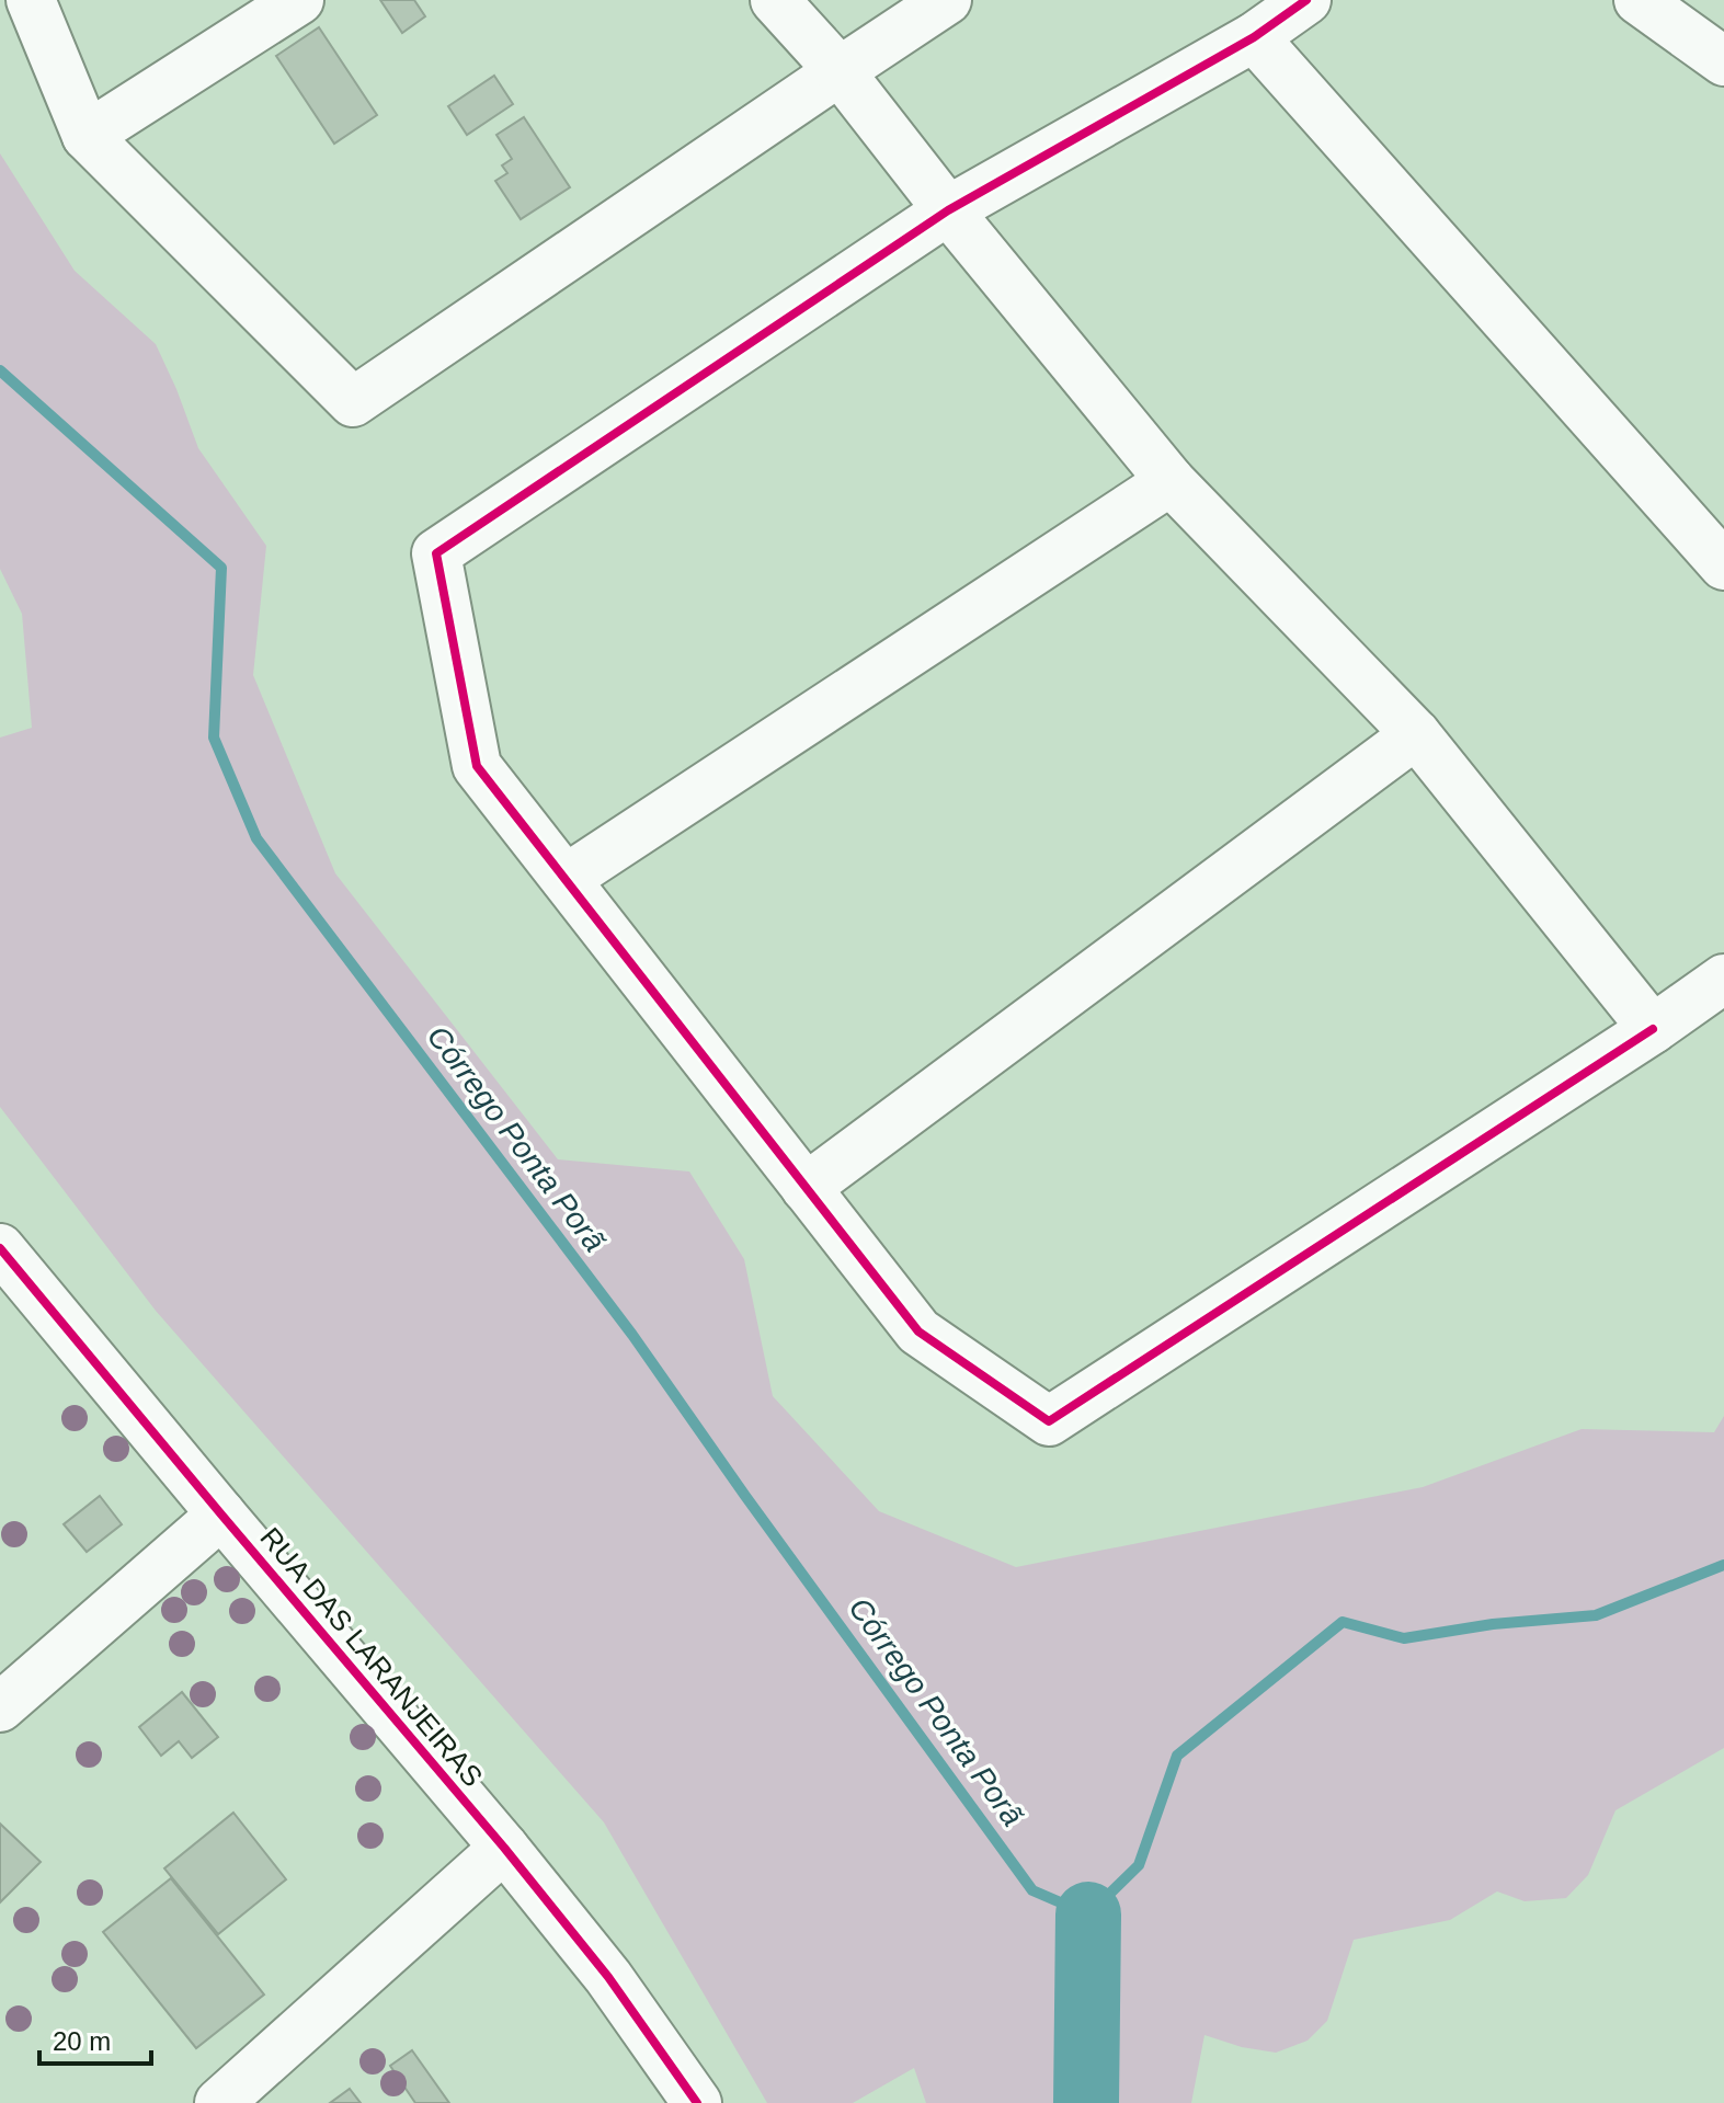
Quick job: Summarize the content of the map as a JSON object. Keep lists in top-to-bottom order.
{
  "streets": {
    "street": ["RUA DAS LARANJEIRAS"]
  },
  "water": ["Córrego Ponta Porã"],
  "scale_bar": "20 m"
}
